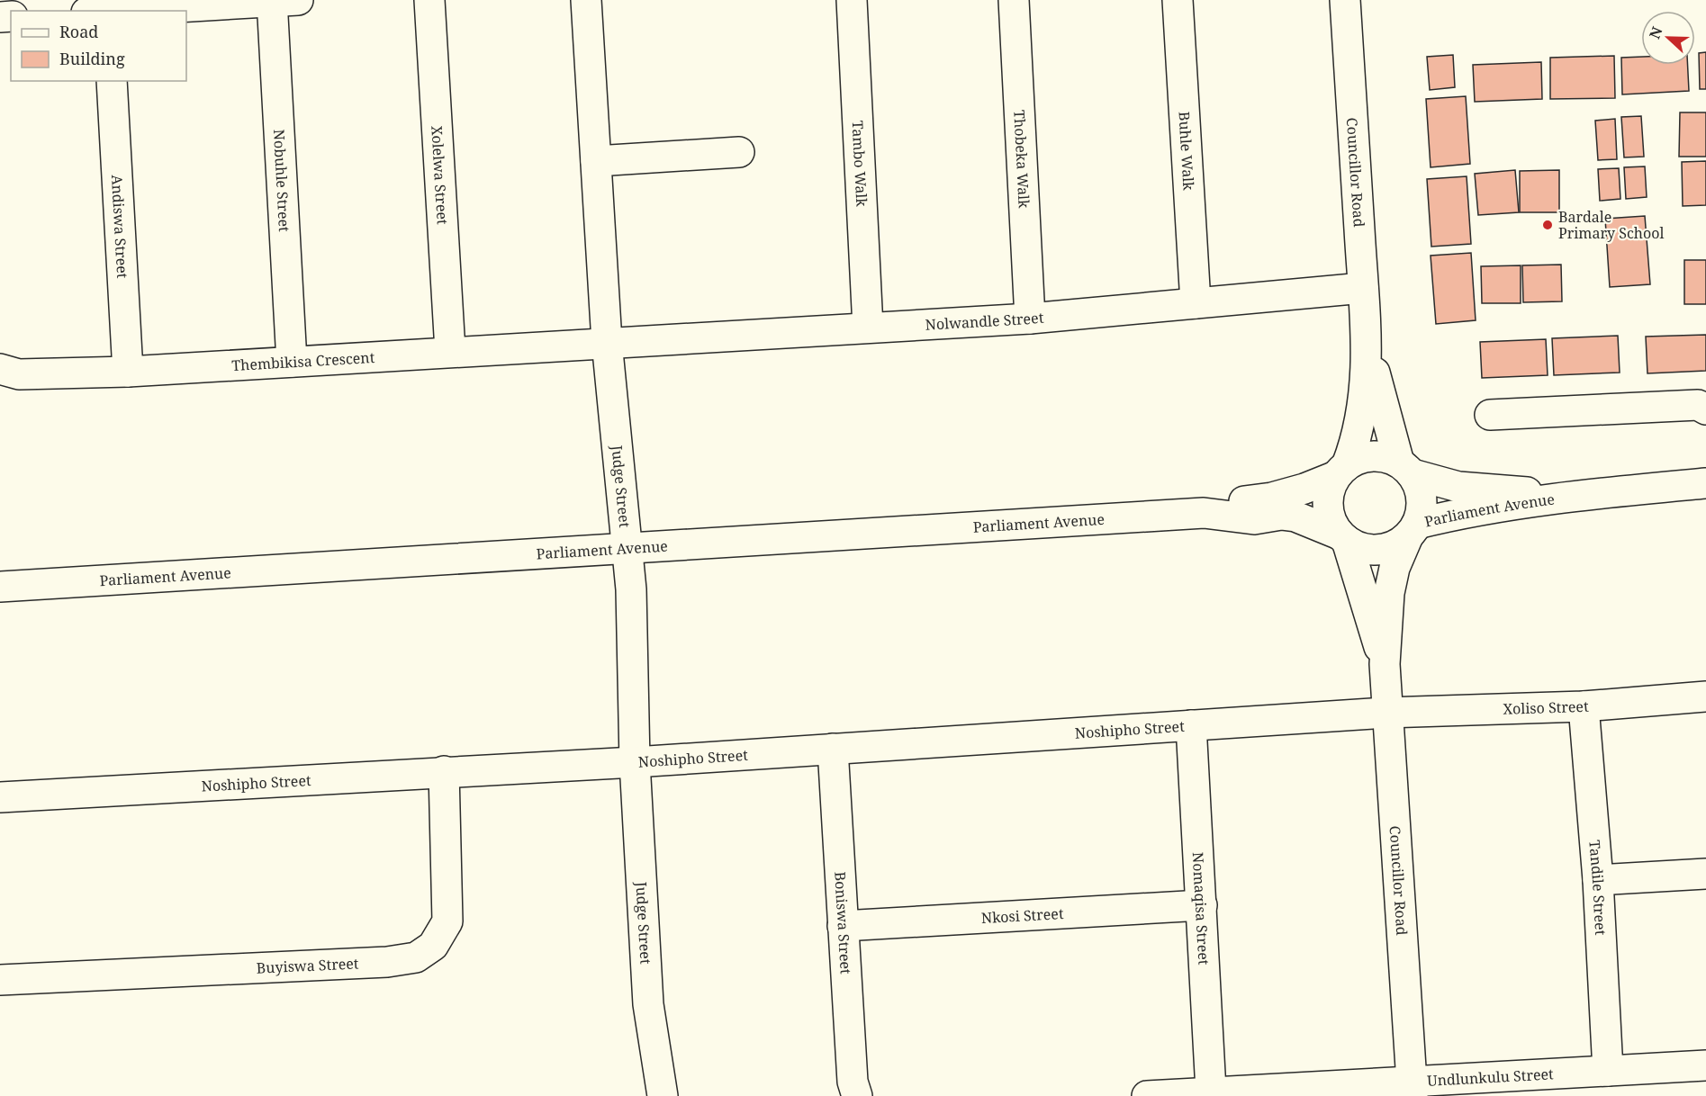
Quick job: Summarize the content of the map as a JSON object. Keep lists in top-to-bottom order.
{
  "streets": {
    "street": [
      "Buhle Walk",
      "Thobeka Walk",
      "Tambo Walk",
      "Councillor Road",
      "Xolelwa Street",
      "Nobuhle Street",
      "Andiswa Street",
      "Nolwandle Street",
      "Thembikisa Crescent",
      "Judge Street",
      "Parliament Avenue",
      "Xoliso Street",
      "Noshipho Street",
      "Tandile Street",
      "Nomaqisa Street",
      "Nkosi Street",
      "Boniswa Street",
      "Buyiswa Street",
      "Undlunkulu Street"
    ]
  },
  "crossings": [
    ["Buhle Walk", "Nolwandle Street"],
    ["Thobeka Walk", "Nolwandle Street"],
    ["Tambo Walk", "Nolwandle Street"],
    ["Councillor Road", "Nolwandle Street"],
    ["Councillor Road", "Parliament Avenue"],
    ["Councillor Road", "Xoliso Street"],
    ["Councillor Road", "Noshipho Street"],
    ["Councillor Road", "Undlunkulu Street"],
    ["Xolelwa Street", "Thembikisa Crescent"],
    ["Nobuhle Street", "Thembikisa Crescent"],
    ["Andiswa Street", "Thembikisa Crescent"],
    ["Nolwandle Street", "Thembikisa Crescent"],
    ["Nolwandle Street", "Judge Street"],
    ["Thembikisa Crescent", "Judge Street"],
    ["Judge Street", "Parliament Avenue"],
    ["Judge Street", "Noshipho Street"],
    ["Xoliso Street", "Noshipho Street"],
    ["Xoliso Street", "Tandile Street"],
    ["Noshipho Street", "Nomaqisa Street"],
    ["Noshipho Street", "Boniswa Street"],
    ["Noshipho Street", "Buyiswa Street"],
    ["Tandile Street", "Undlunkulu Street"],
    ["Nomaqisa Street", "Nkosi Street"],
    ["Nomaqisa Street", "Undlunkulu Street"],
    ["Nkosi Street", "Boniswa Street"]
  ],
  "places": ["Bardale Primary School"],
  "legend": ["Road", "Building"],
  "north": "left"
}
